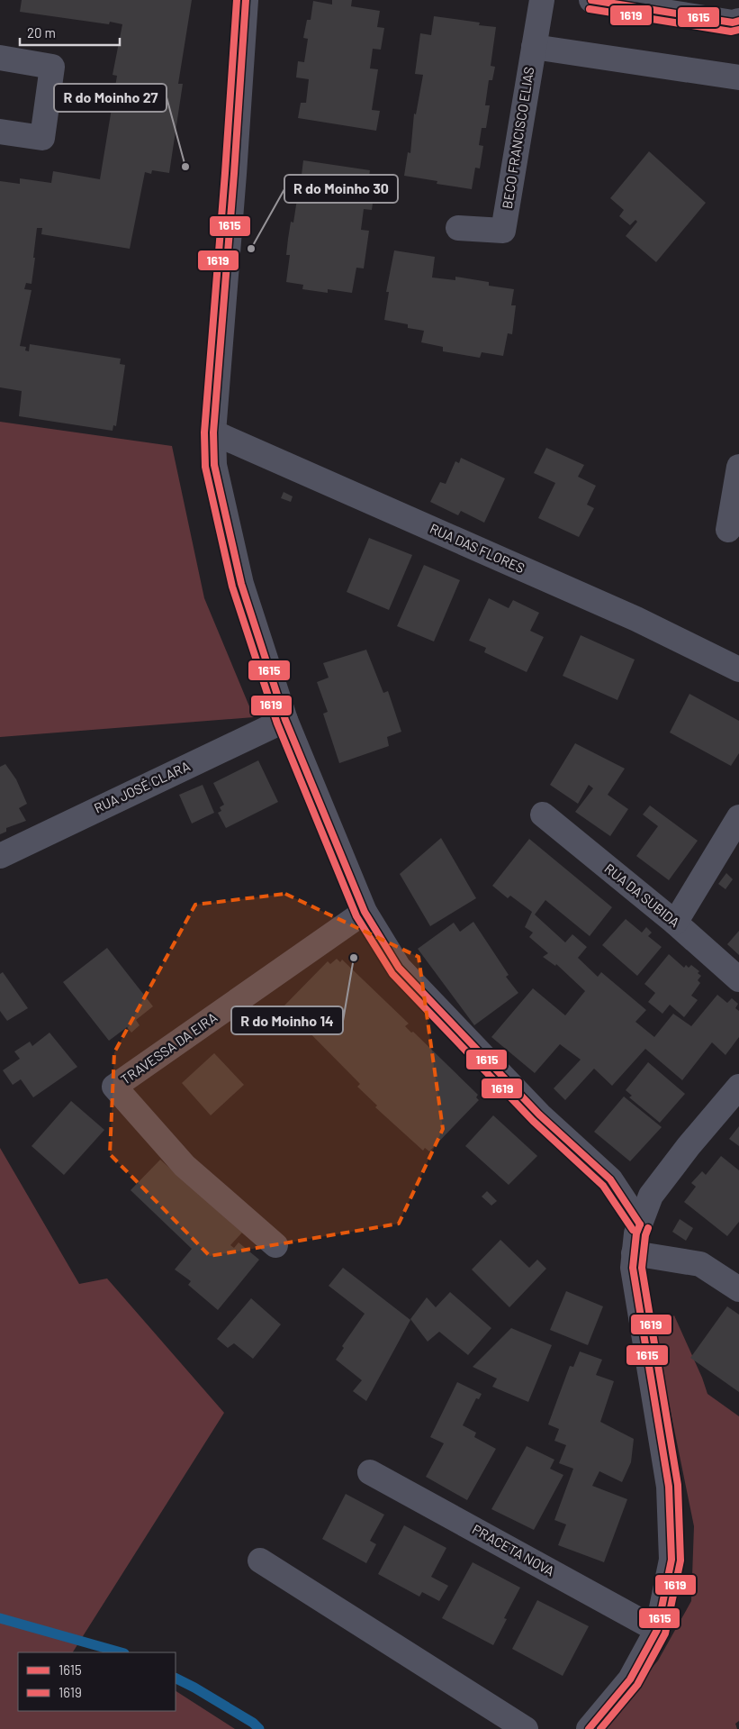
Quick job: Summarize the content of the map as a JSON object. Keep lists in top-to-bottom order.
{
  "streets": {
    "street": [
      "BECO FRANCISCO ELIAS",
      "RUA DAS FLORES",
      "RUA JOSÉ CLARA",
      "RUA DA SUBIDA",
      "TRAVESSA DA EIRA",
      "PRACETA NOVA"
    ]
  },
  "places": ["R do Moinho 27", "R do Moinho 30", "R do Moinho 14"],
  "lines": ["transit line 1615", "transit line 1619"],
  "legend": ["1615", "1619"],
  "scale_bar": "20 m"
}
